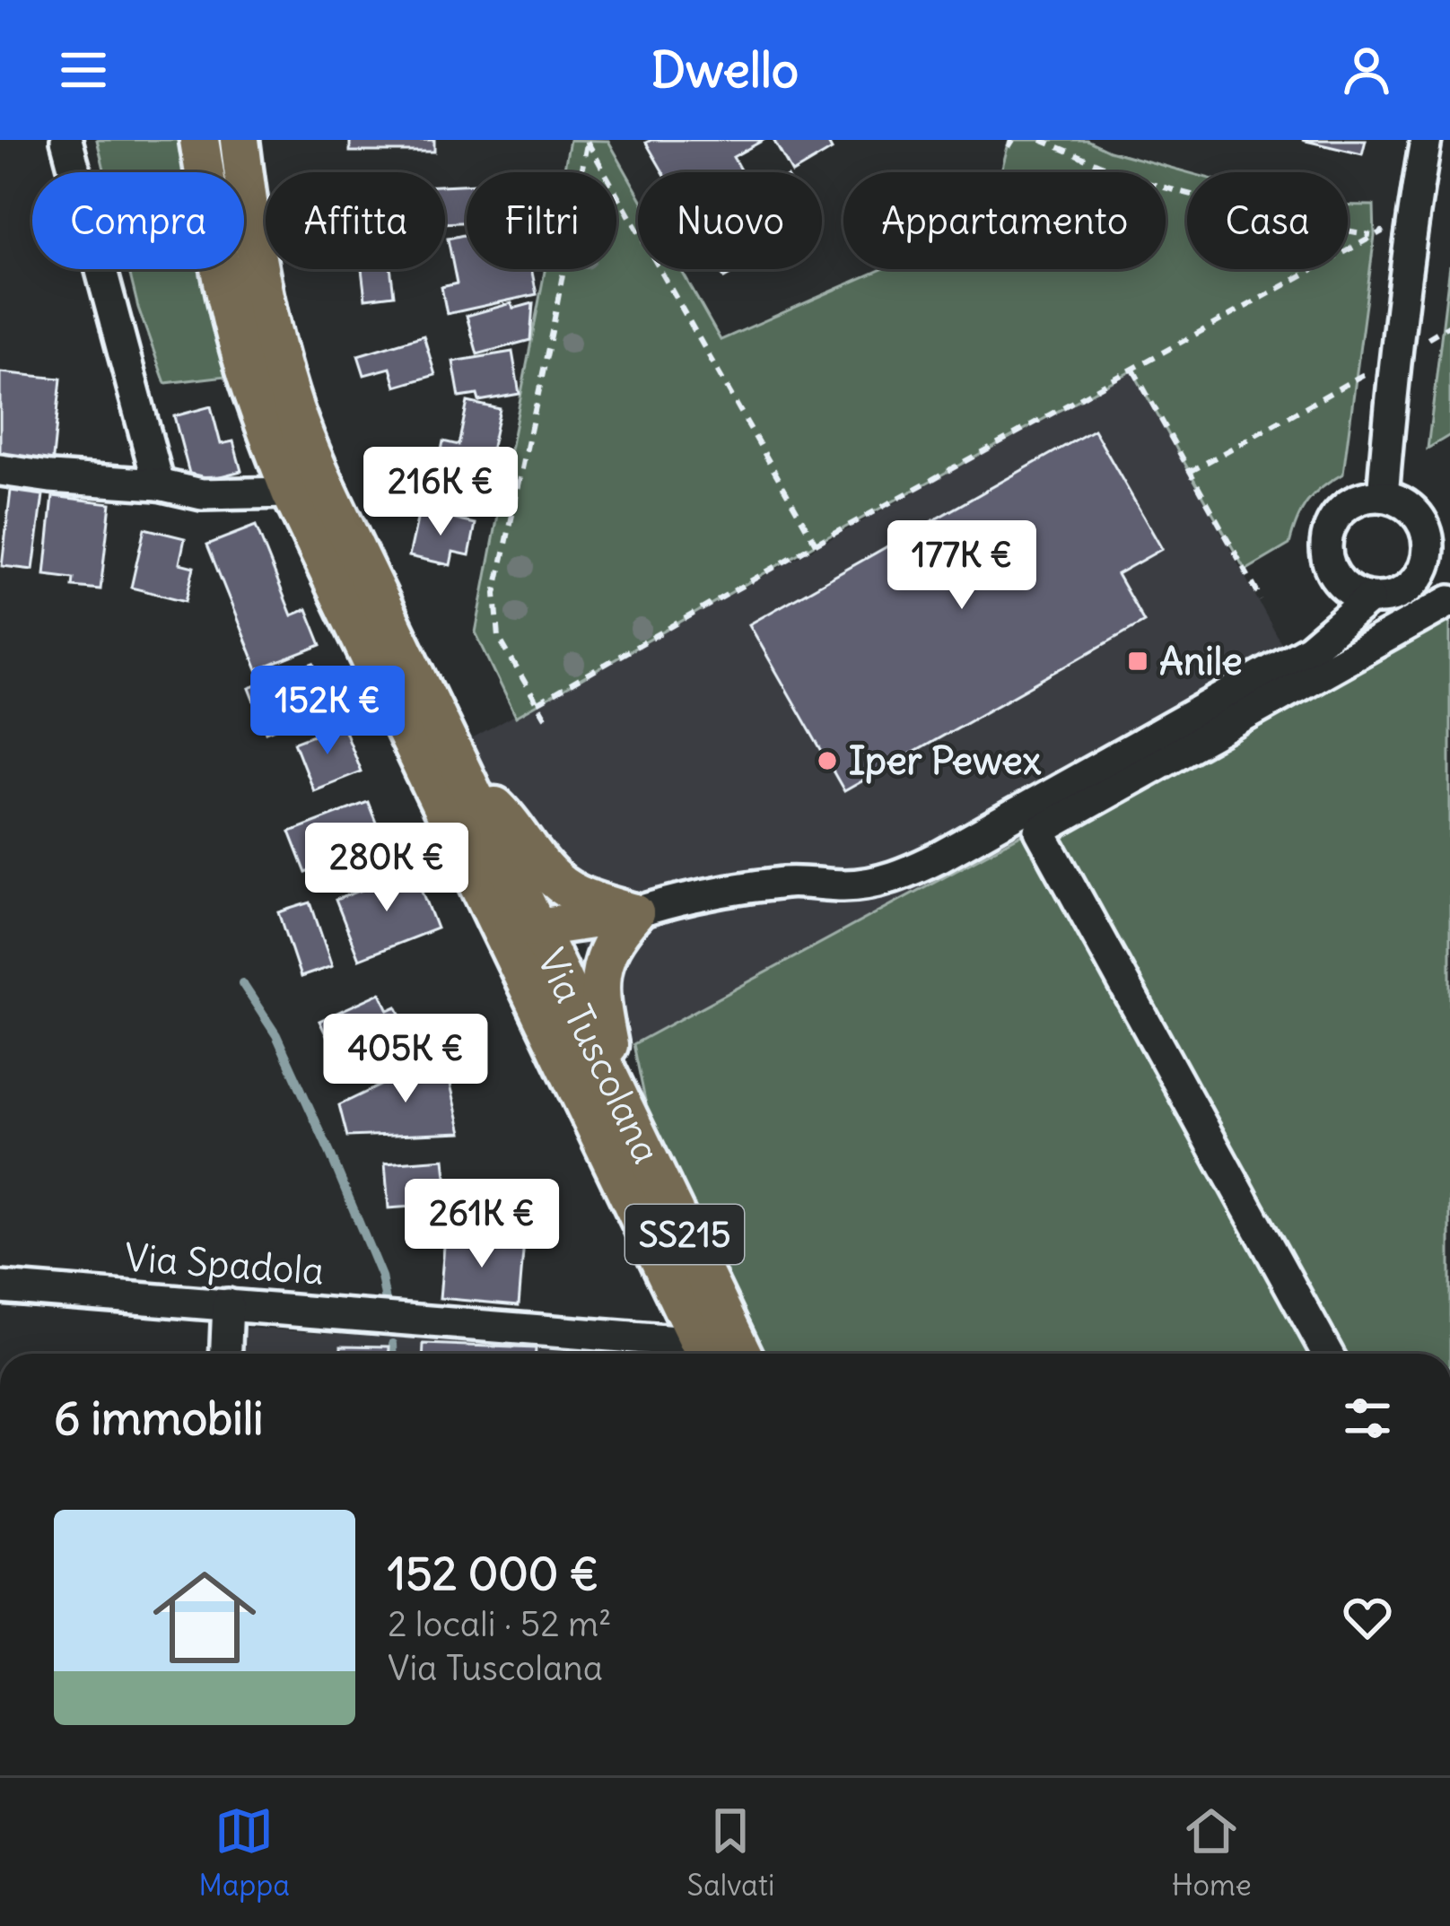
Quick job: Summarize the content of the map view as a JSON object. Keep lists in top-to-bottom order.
{
  "streets": {
    "main road": ["Via Tuscolana", "SS215"],
    "street": ["Via Spadola"]
  },
  "crossings": [
    ["Via Tuscolana", "Via Spadola"]
  ],
  "places": {
    "transit": ["Anile"],
    "other": ["Iper Pewex"]
  },
  "page": {
    "header": "Dwello",
    "chip": [
      "Compra",
      "Affitta",
      "Filtri",
      "Nuovo",
      "Appartamento",
      "Casa"
    ],
    "price": [
      "216K €",
      "177K €",
      "152K €",
      "280K €",
      "405K €",
      "261K €"
    ],
    "heading": "6 immobili",
    "list": [
      {
        "name": "152 000 €",
        "note": "2 locali · 52 m² · Via Tuscolana"
      }
    ],
    "tabs": ["Mappa", "Salvati", "Home"]
  }
}
